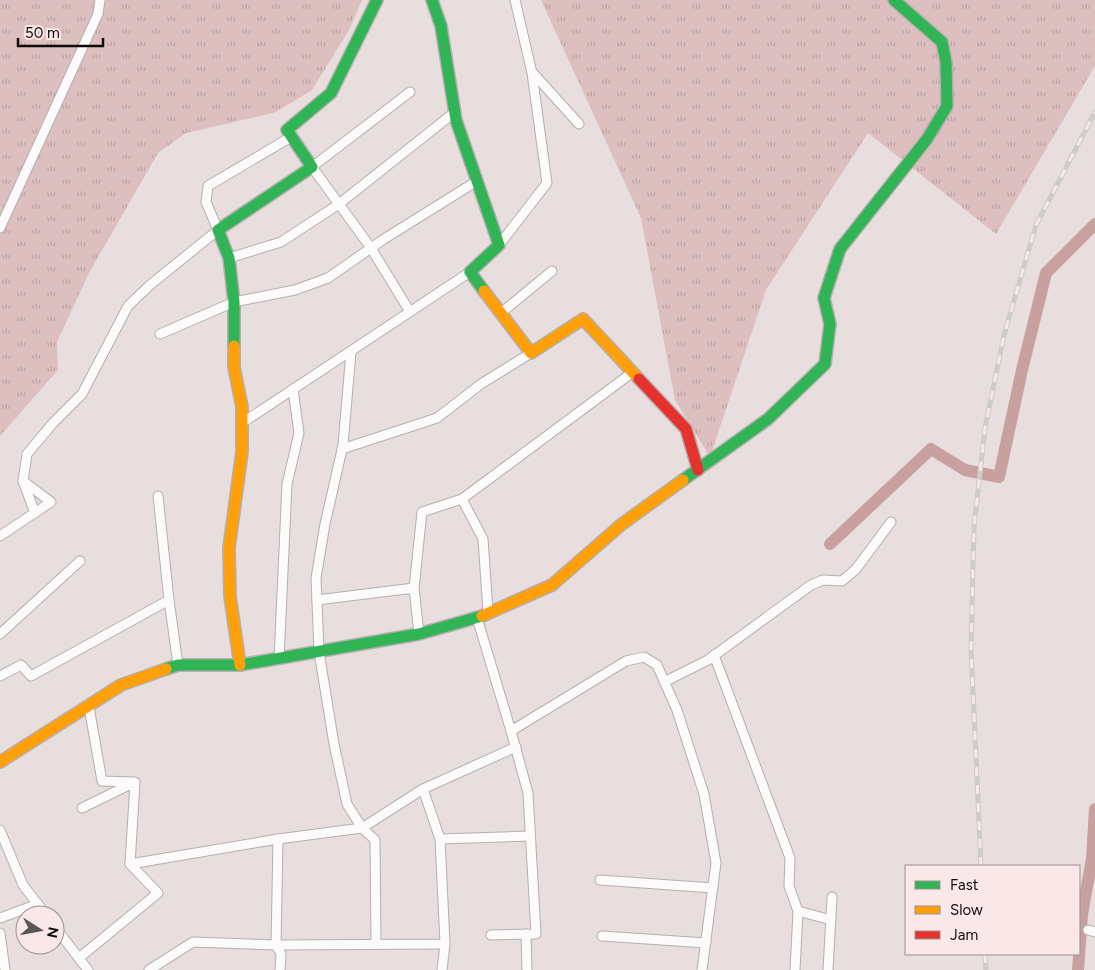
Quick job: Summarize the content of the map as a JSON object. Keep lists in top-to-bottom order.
{
  "legend": ["Fast", "Slow", "Jam"],
  "scale_bar": "50 m",
  "north": "right"
}
